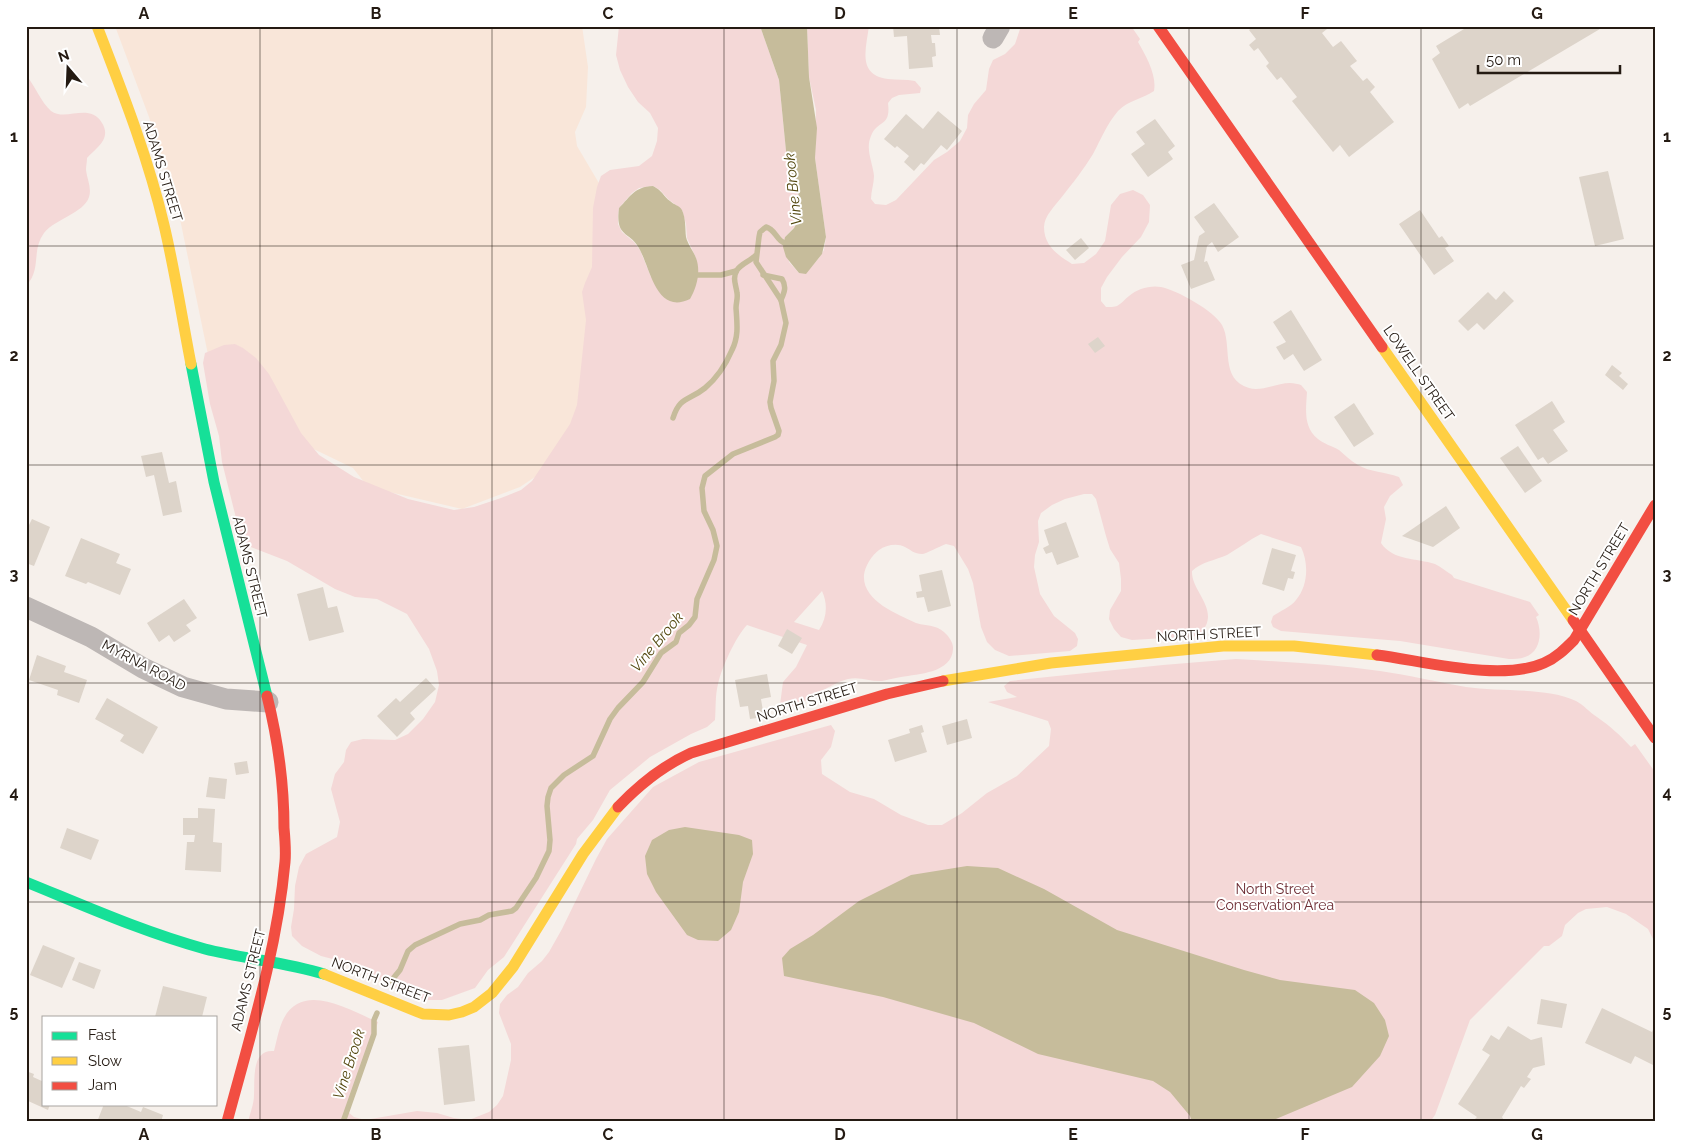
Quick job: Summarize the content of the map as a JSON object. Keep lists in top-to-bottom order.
{
  "streets": {
    "main road": ["ADAMS STREET", "LOWELL STREET", "NORTH STREET"],
    "street": ["MYRNA ROAD"]
  },
  "crossings": [
    ["ADAMS STREET", "NORTH STREET"],
    ["ADAMS STREET", "MYRNA ROAD"],
    ["LOWELL STREET", "NORTH STREET"]
  ],
  "water": ["Vine Brook"],
  "parks": ["North Street Conservation Area"],
  "legend": ["Fast", "Slow", "Jam"],
  "scale_bar": "50 m",
  "north": "top",
  "grid": {
    "columns": [
      "A",
      "B",
      "C",
      "D",
      "E",
      "F",
      "G"
    ],
    "rows": [
      "1",
      "2",
      "3",
      "4",
      "5"
    ]
  }
}
